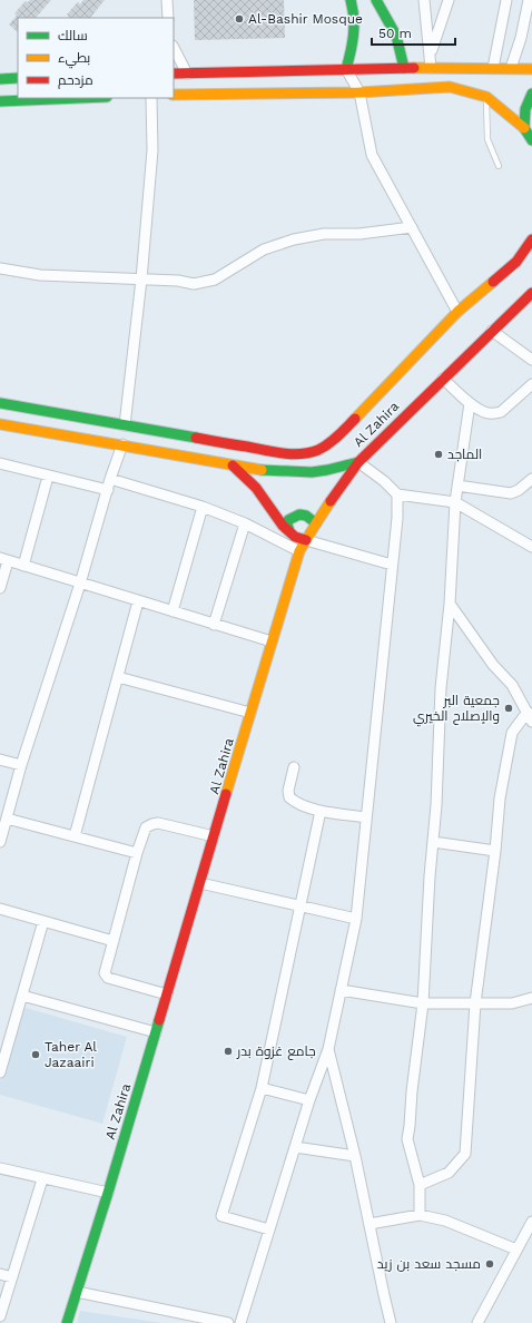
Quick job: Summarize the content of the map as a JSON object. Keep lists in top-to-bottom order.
{
  "streets": {
    "main road": ["Al Zahira"]
  },
  "places": [
    "Al-Bashir Mosque",
    "الماجد",
    "جمعية البر والإصلاح الخيري",
    "جامع غزوة بدر",
    "Taher Al Jazaairi",
    "مسجد سعد بن زيد"
  ],
  "legend": ["سالك", "بطيء", "مزدحم"],
  "scale_bar": "50 m"
}
